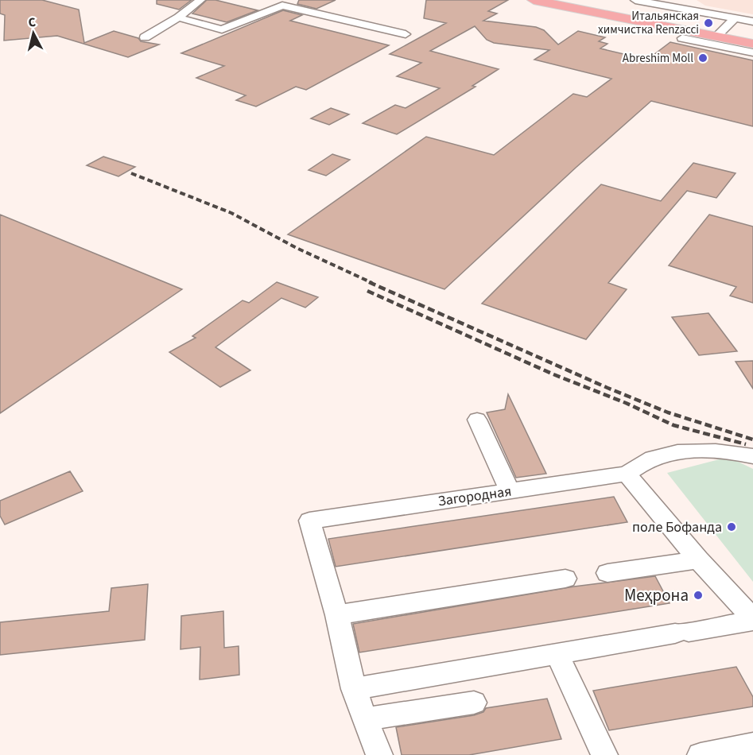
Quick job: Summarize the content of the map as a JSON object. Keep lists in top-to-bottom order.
{
  "streets": {
    "street": ["Загородная"]
  },
  "places": [
    "Итальянская химчистка Renzacci",
    "Abreshim Moll",
    "поле Бофанда",
    "Меҳрона"
  ],
  "north": "top"
}
